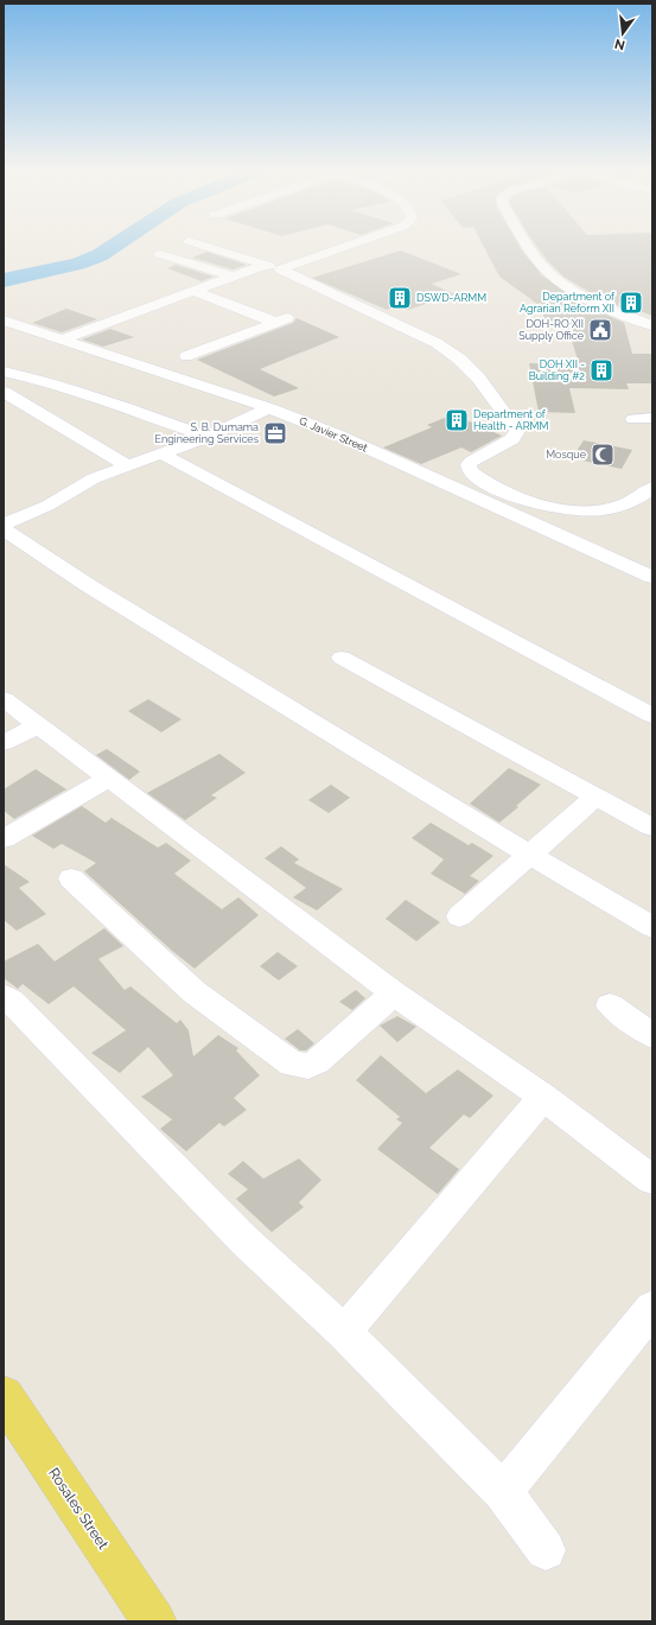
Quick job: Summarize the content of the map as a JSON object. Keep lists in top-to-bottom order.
{
  "streets": {
    "main road": ["Rosales Street"],
    "street": ["G. Javier Street"]
  },
  "places": {
    "building": [
      "DSWD-ARMM",
      "Department of Agrarian Reform XII",
      "DOH XII - Building #2",
      "Department of Health - ARMM"
    ],
    "public building": ["DOH-RO XII Supply Office"],
    "office": ["S. B. Dumama Engineering Services"],
    "mosque": ["Mosque"]
  },
  "north": "bottom"
}
